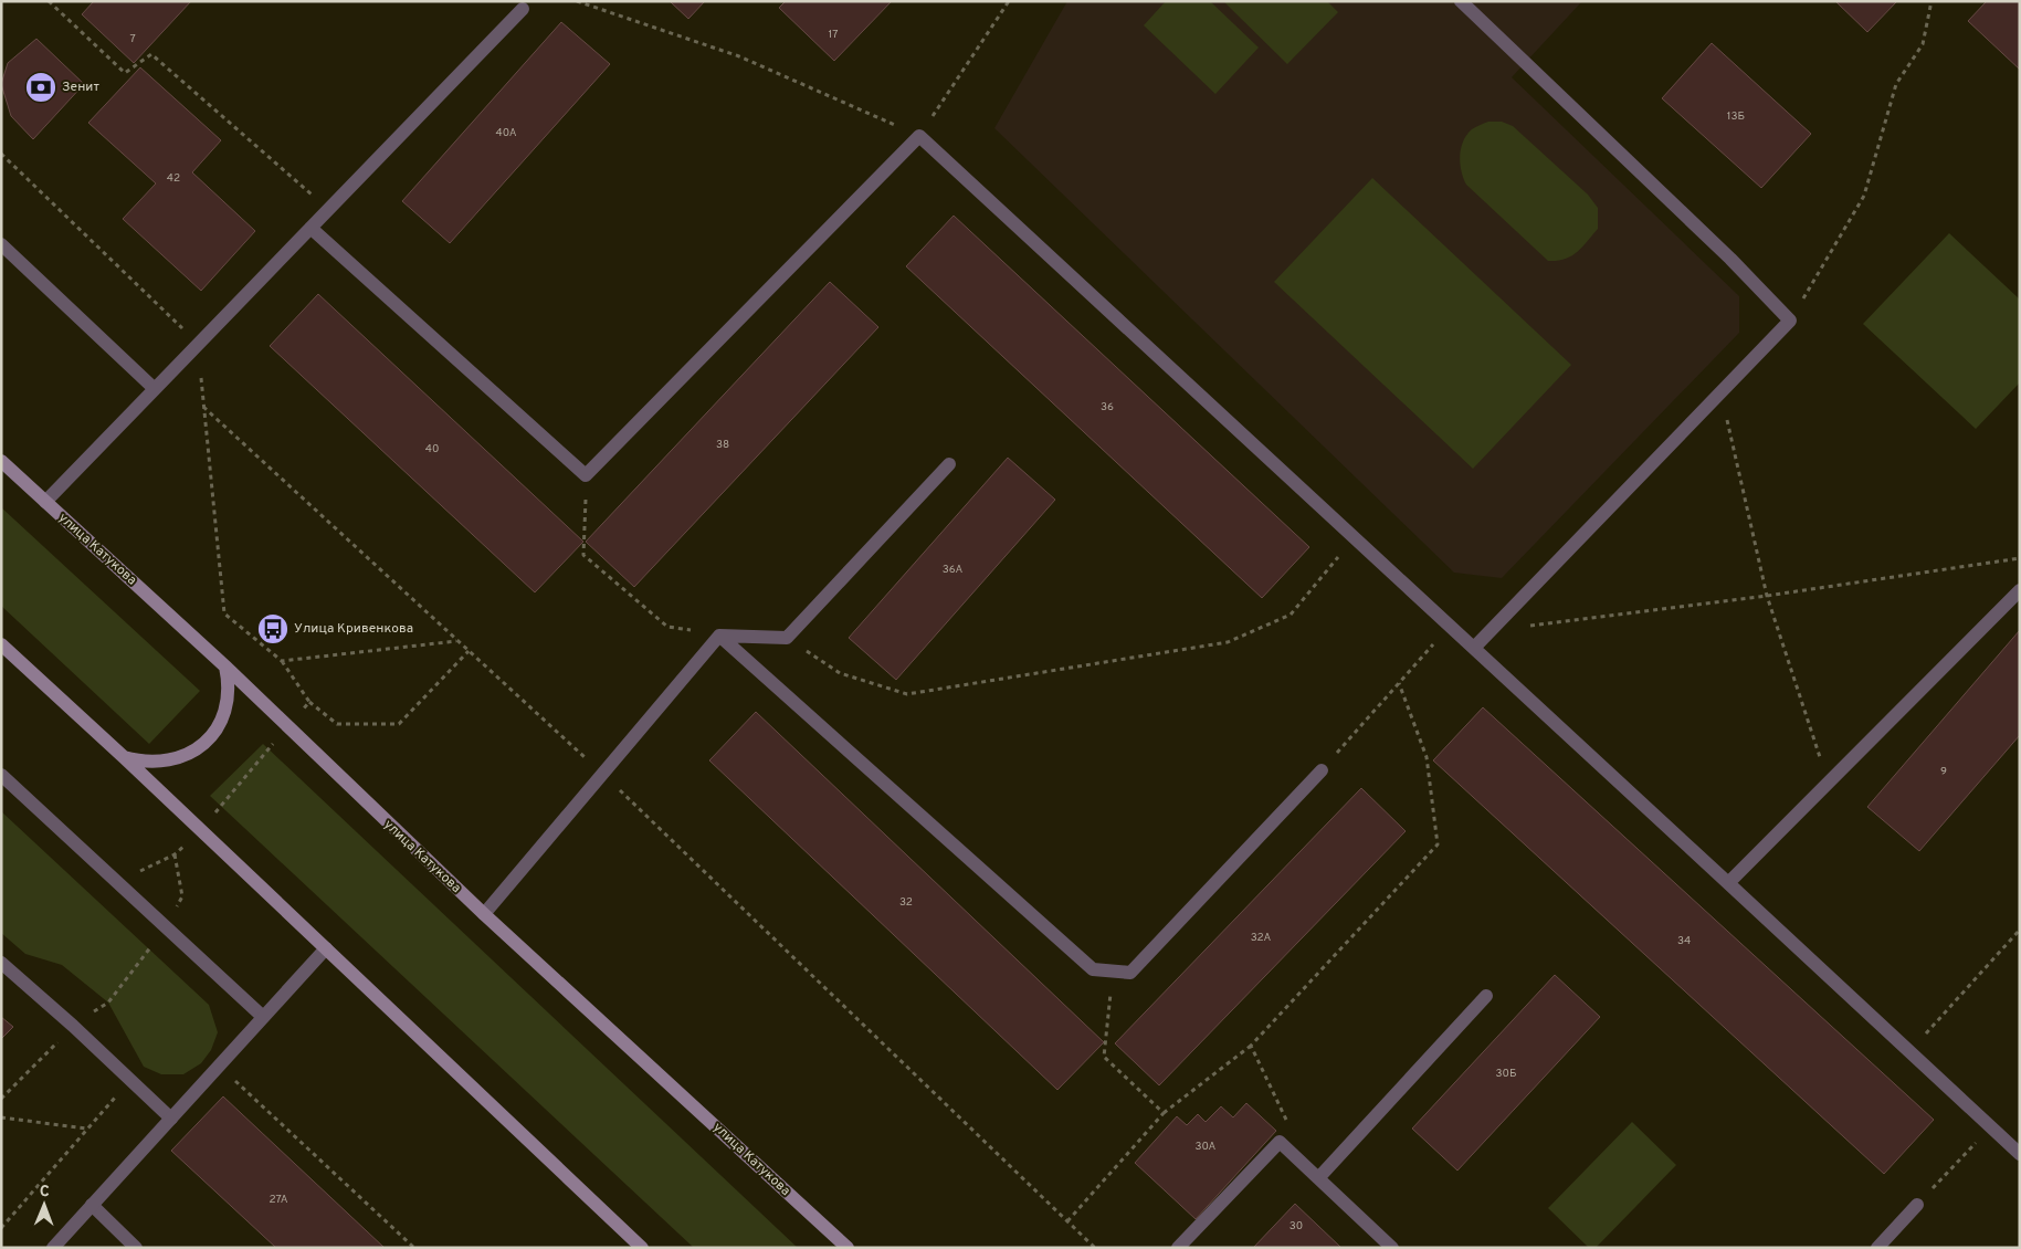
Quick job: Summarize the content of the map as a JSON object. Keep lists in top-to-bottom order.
{
  "streets": {
    "main road": ["улица Катукова"]
  },
  "places": {
    "bank": ["Зенит"],
    "bus stop": ["Улица Кривенкова"]
  },
  "house_numbers": [
    "17",
    "7",
    "13Б",
    "40А",
    "42",
    "36",
    "38",
    "40",
    "36А",
    "9",
    "32",
    "32А",
    "34",
    "30Б",
    "30А",
    "27А",
    "30"
  ],
  "north": "top"
}
